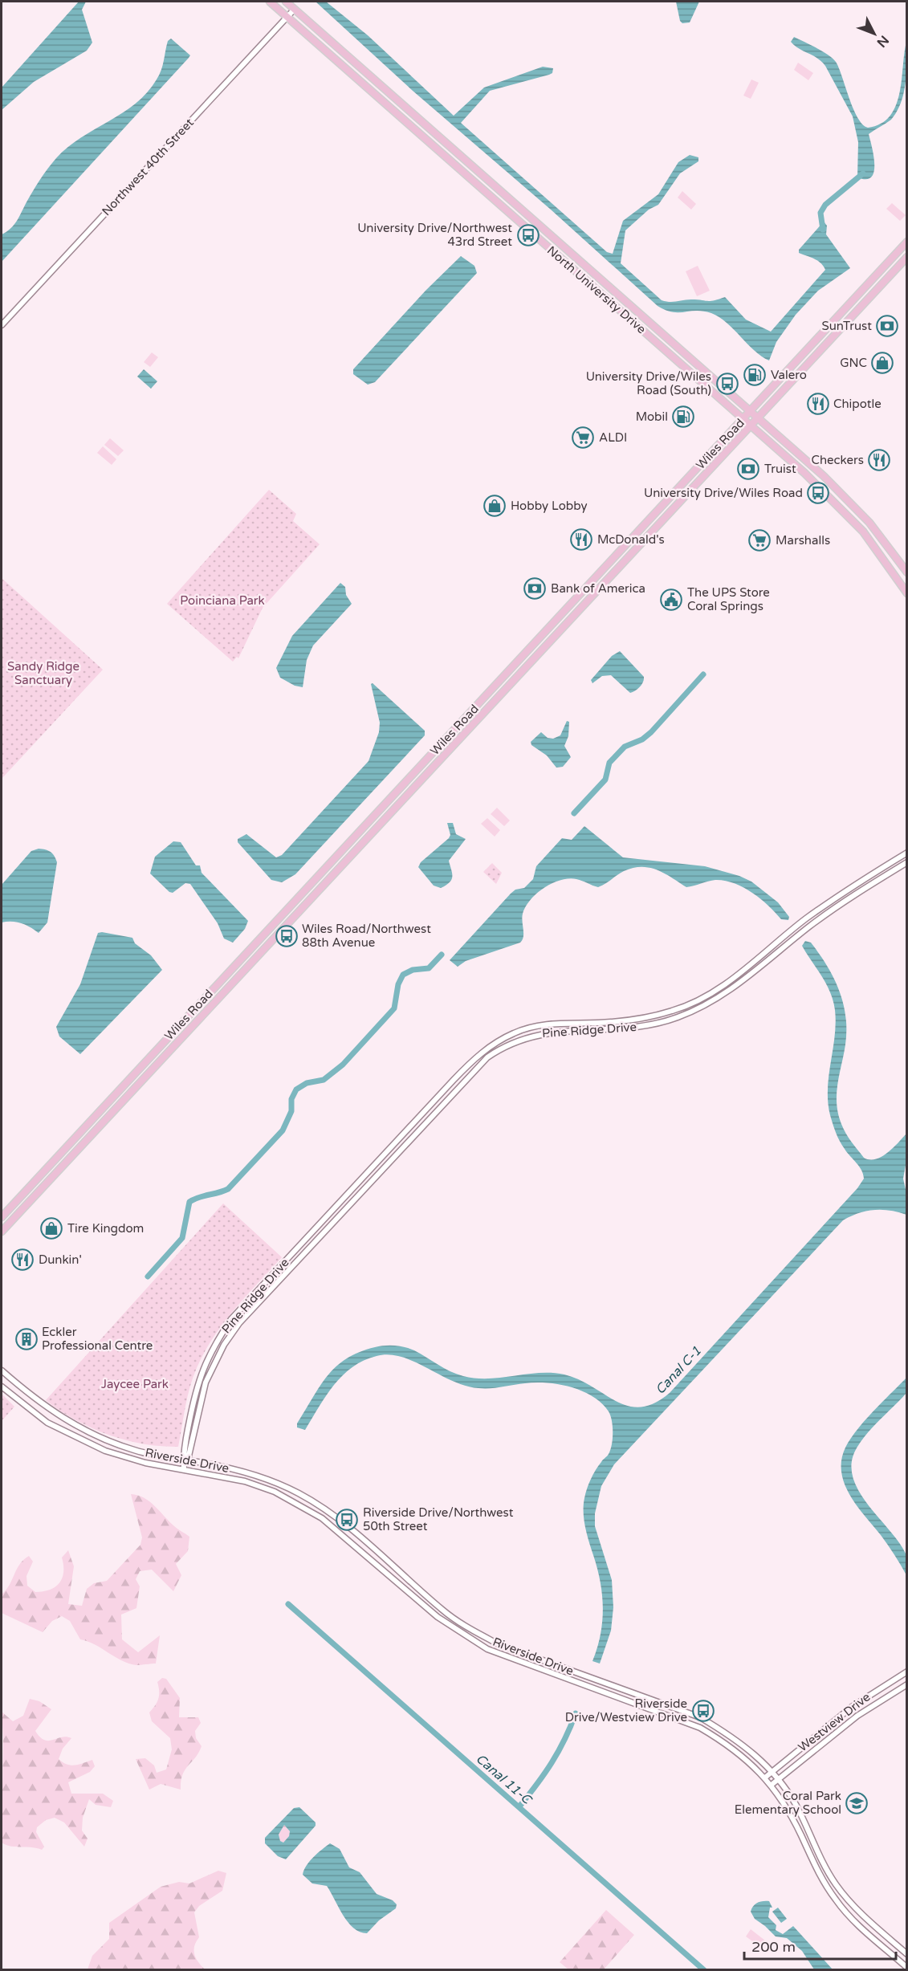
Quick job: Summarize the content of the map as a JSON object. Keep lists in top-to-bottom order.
{
  "streets": {
    "main road": ["North University Drive", "Wiles Road"],
    "street": [
      "Northwest 40th Street",
      "Pine Ridge Drive",
      "Riverside Drive",
      "Westview Drive"
    ]
  },
  "crossings": [
    ["Northwest 40th Street", "North University Drive"],
    ["North University Drive", "Wiles Road"],
    ["Pine Ridge Drive", "Riverside Drive"],
    ["Riverside Drive", "Westview Drive"]
  ],
  "water": ["Canal C-1", "Canal 11-C"],
  "parks": ["Poinciana Park", "Sandy Ridge Sanctuary", "Jaycee Park"],
  "places": {
    "bus stop": [
      "University Drive/Northwest 43rd Street",
      "University Drive/Wiles Road (South)",
      "University Drive/Wiles Road",
      "Wiles Road/Northwest 88th Avenue",
      "Riverside Drive/Northwest 50th Street",
      "Riverside Drive/Westview Drive"
    ],
    "bank": ["SunTrust", "Truist", "Bank of America"],
    "shop": ["GNC", "Hobby Lobby", "Tire Kingdom"],
    "fuel station": ["Valero", "Mobil"],
    "restaurant": [
      "Chipotle",
      "Checkers",
      "McDonald's",
      "Dunkin'"
    ],
    "supermarket": ["ALDI", "Marshalls"],
    "public building": ["The UPS Store Coral Springs"],
    "building": ["Eckler Professional Centre"],
    "school or university": ["Coral Park Elementary School"]
  },
  "scale_bar": "200 m",
  "north": "bottom right"
}
